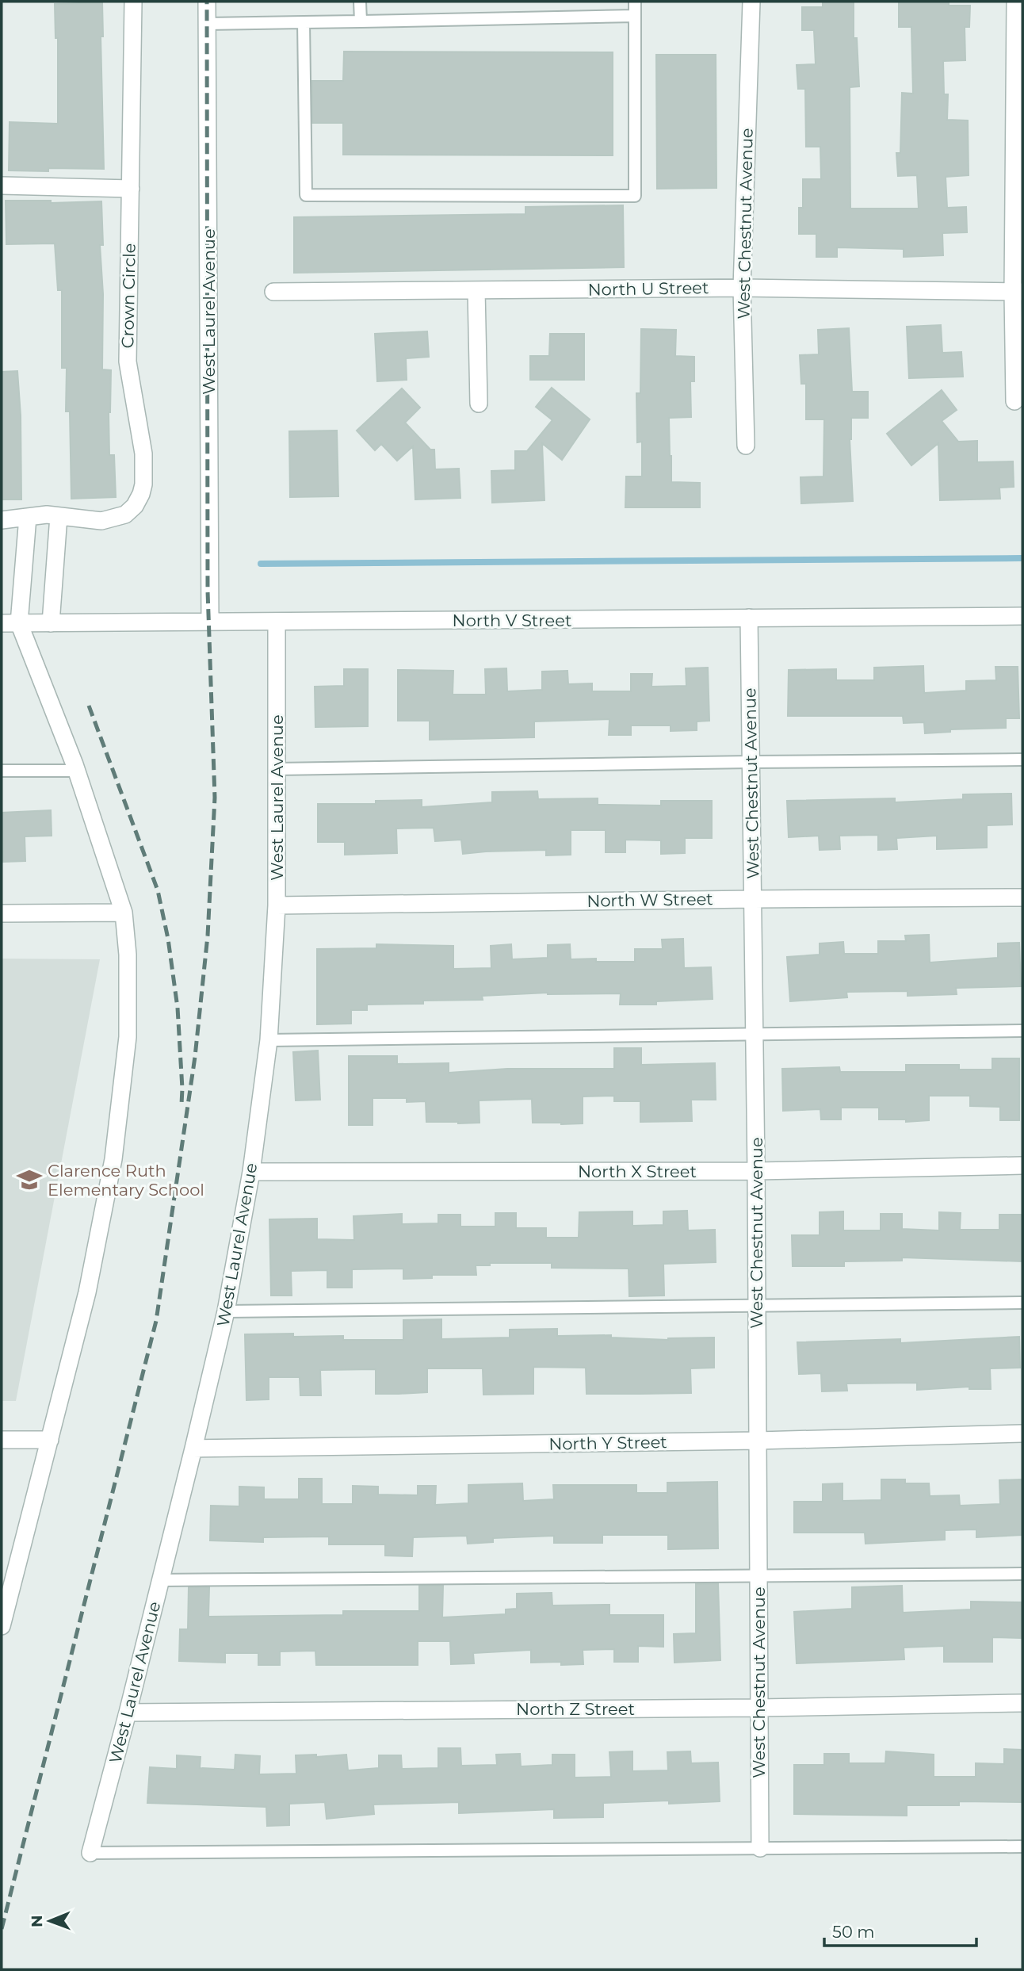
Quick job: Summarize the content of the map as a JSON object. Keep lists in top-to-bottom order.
{
  "streets": {
    "street": [
      "West Chestnut Avenue",
      "North U Street",
      "Crown Circle",
      "West Laurel Avenue",
      "North V Street",
      "North W Street",
      "North X Street",
      "North Y Street",
      "North Z Street"
    ]
  },
  "crossings": [
    ["West Chestnut Avenue", "North U Street"],
    ["West Chestnut Avenue", "North V Street"],
    ["West Chestnut Avenue", "North W Street"],
    ["West Chestnut Avenue", "North X Street"],
    ["West Chestnut Avenue", "North Y Street"],
    ["West Chestnut Avenue", "North Z Street"],
    ["West Laurel Avenue", "North V Street"],
    ["West Laurel Avenue", "North W Street"],
    ["West Laurel Avenue", "North X Street"],
    ["West Laurel Avenue", "North Y Street"],
    ["West Laurel Avenue", "North Z Street"]
  ],
  "places": {
    "school or university": ["Clarence Ruth Elementary School"]
  },
  "scale_bar": "50 m",
  "north": "left"
}
